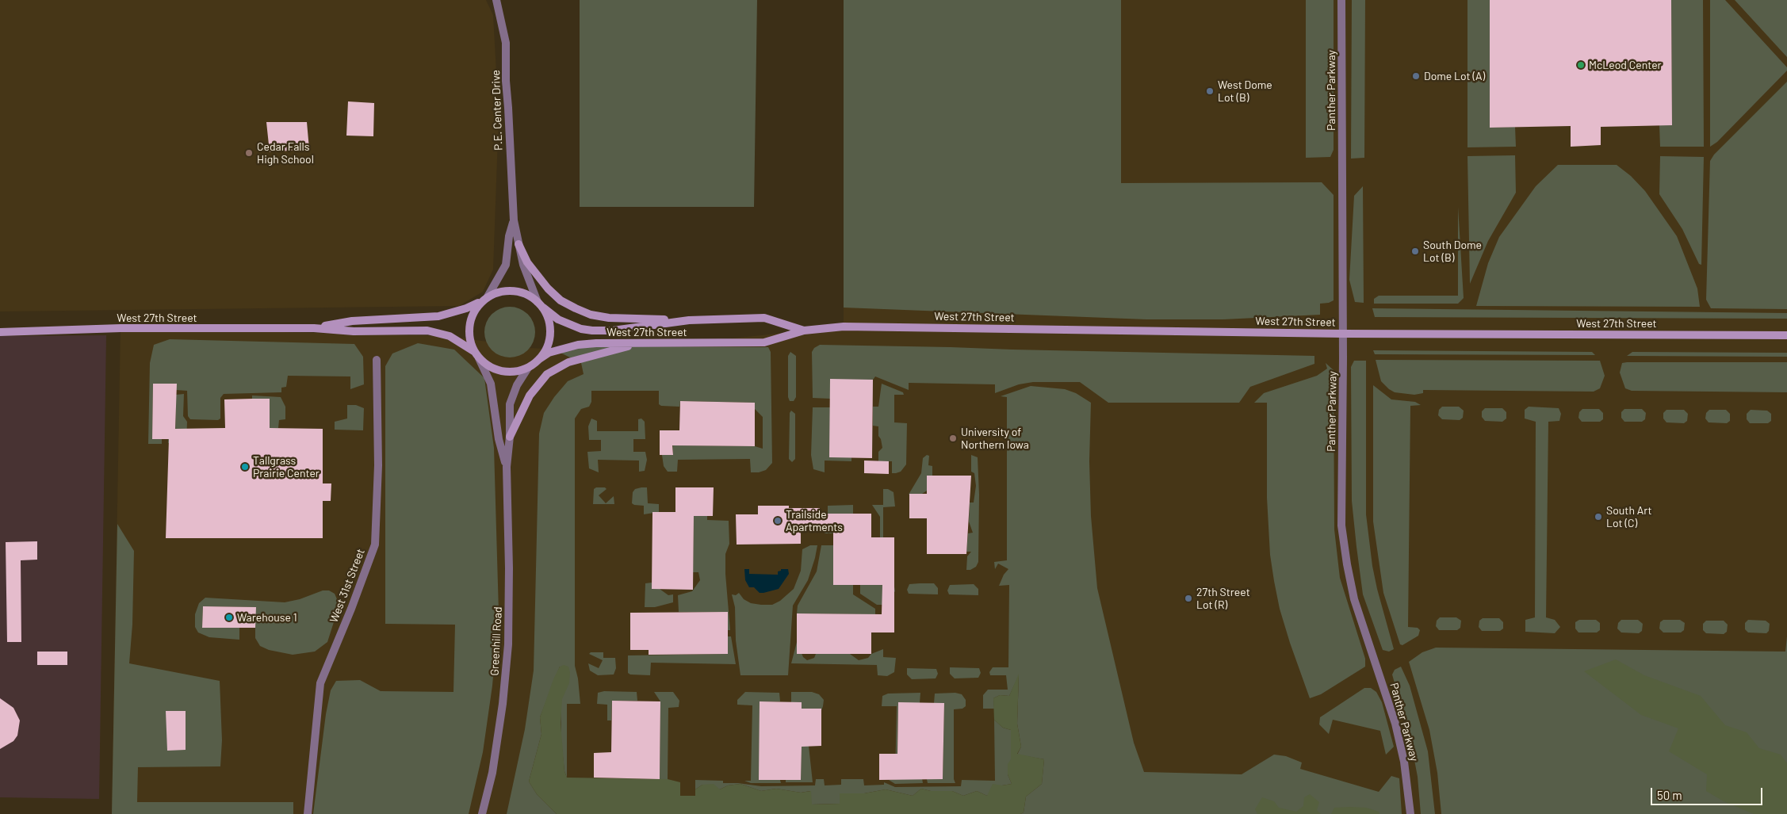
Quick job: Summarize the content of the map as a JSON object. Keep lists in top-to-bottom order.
{
  "streets": {
    "main road": ["West 27th Street"],
    "street": [
      "Panther Parkway",
      "P.E. Center Drive",
      "West 31st Street",
      "Greenhill Road"
    ]
  },
  "crossings": [
    ["Panther Parkway", "West 27th Street"],
    ["P.E. Center Drive", "West 27th Street"],
    ["P.E. Center Drive", "Greenhill Road"],
    ["West 27th Street", "Greenhill Road"]
  ],
  "places": [
    "McLeod Center",
    "Dome Lot (A)",
    "West Dome Lot (B)",
    "Cedar Falls High School",
    "South Dome Lot (B)",
    "University of Northern Iowa",
    "Tallgrass Prairie Center",
    "South Art Lot (C)",
    "Trailside Apartments",
    "27th Street Lot (R)",
    "Warehouse 1"
  ],
  "scale_bar": "50 m"
}
